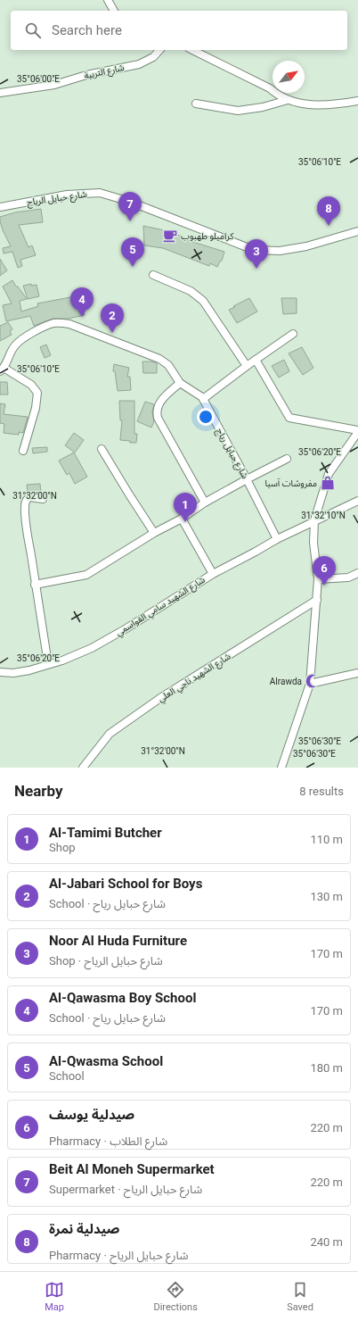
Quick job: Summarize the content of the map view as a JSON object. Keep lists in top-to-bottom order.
{
  "streets": {
    "street": [
      "شارع التربية",
      "شارع حبايل الرياح",
      "شارع حبايل رياح",
      "شارع الشهيد سامي القواسمي",
      "شارع الشهيد ناجي العلي"
    ]
  },
  "crossings": [
    ["شارع حبايل رياح", "شارع الشهيد سامي القواسمي"]
  ],
  "places": {
    "cafe": ["كراميلو طهبوب"],
    "shop": ["مفروشات آسيا"],
    "mosque": ["Alrawda"]
  },
  "north": "top right",
  "page": {
    "search": "Search here",
    "pins": [
      "7",
      "8",
      "5",
      "3",
      "4",
      "2",
      "1",
      "6"
    ],
    "heading": ["Nearby", "8 results"],
    "list": [
      {
        "mark": "1",
        "name": "Al-Tamimi Butcher",
        "note": "Shop",
        "value": "110 m"
      },
      {
        "mark": "2",
        "name": "Al-Jabari School for Boys",
        "note": "School · شارع حبايل رياح",
        "value": "130 m"
      },
      {
        "mark": "3",
        "name": "Noor Al Huda Furniture",
        "note": "Shop · شارع حبايل الرياح",
        "value": "170 m"
      },
      {
        "mark": "4",
        "name": "Al-Qawasma Boy School",
        "note": "School · شارع حبايل رياح",
        "value": "170 m"
      },
      {
        "mark": "5",
        "name": "Al-Qwasma School",
        "note": "School",
        "value": "180 m"
      },
      {
        "mark": "6",
        "name": "صيدلية يوسف",
        "note": "Pharmacy · شارع الطلاب",
        "value": "220 m"
      },
      {
        "mark": "7",
        "name": "Beit Al Moneh Supermarket",
        "note": "Supermarket · شارع حبايل الرياح",
        "value": "220 m"
      },
      {
        "mark": "8",
        "name": "صيدلية نمرة",
        "note": "Pharmacy · شارع حبايل الرياح",
        "value": "240 m"
      }
    ],
    "nav": ["Map", "Directions", "Saved"]
  },
  "coordinates": [
    "35°06'00\"E",
    "35°06'10\"E",
    "35°06'20\"E",
    "31°32'00\"N",
    "31°32'10\"N",
    "35°06'30\"E"
  ]
}
